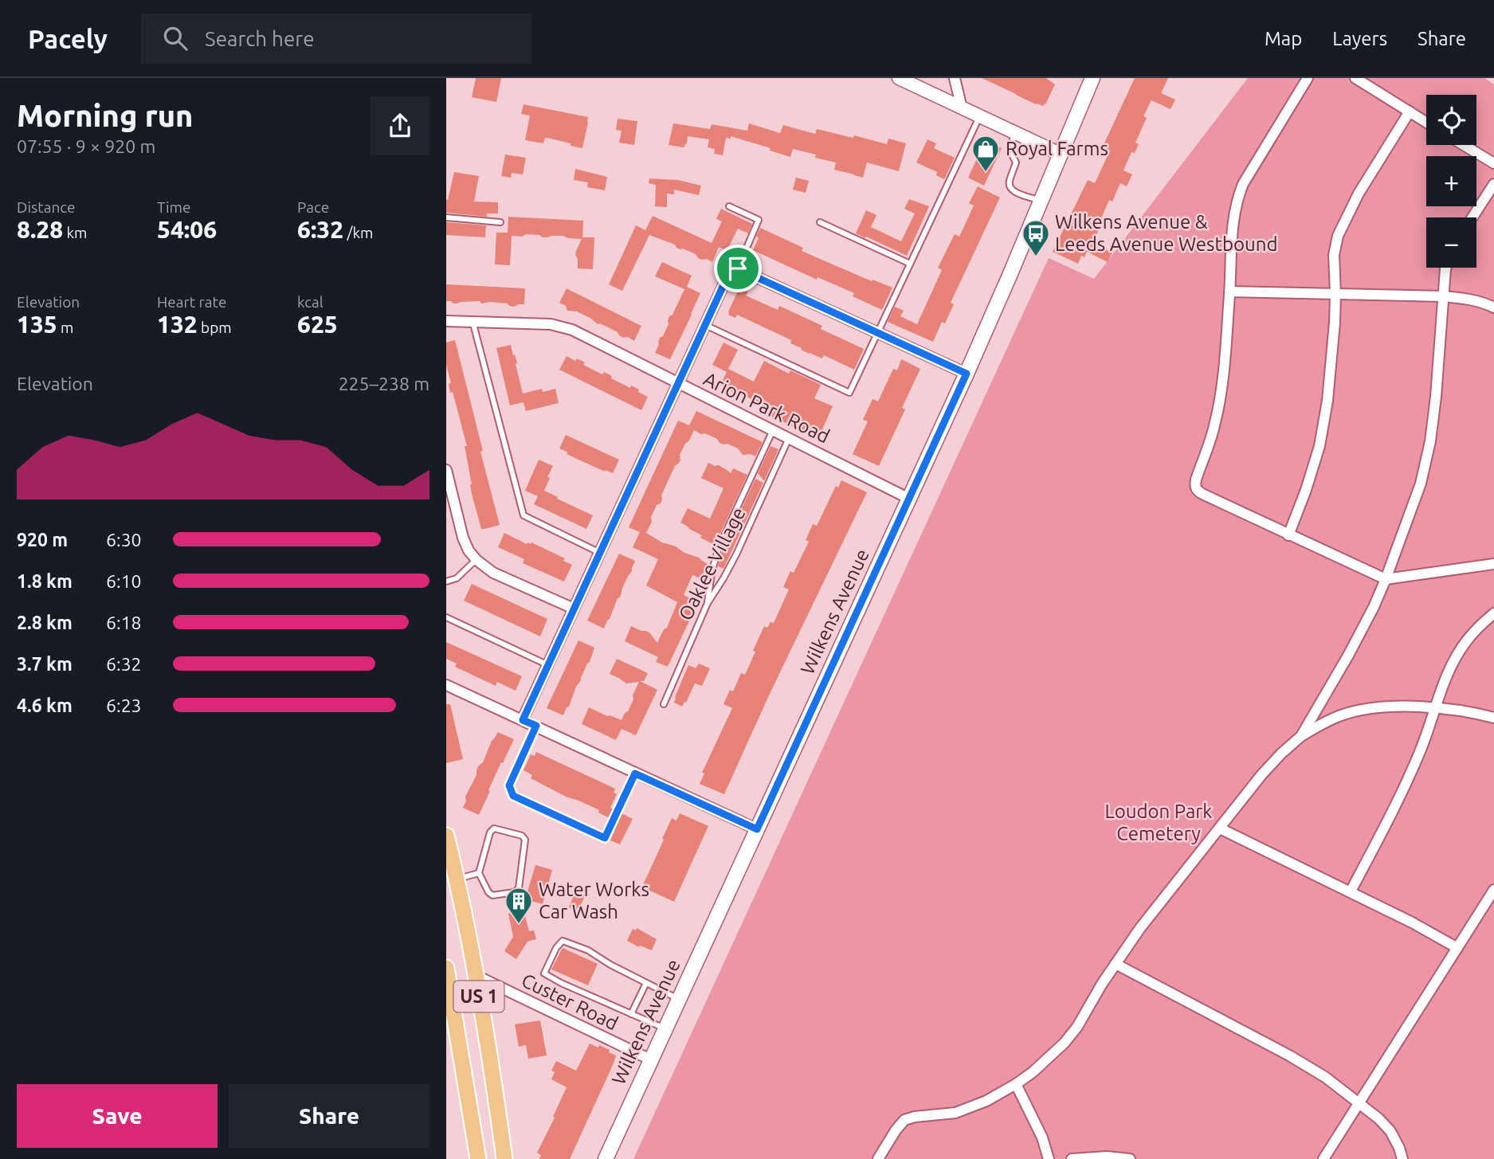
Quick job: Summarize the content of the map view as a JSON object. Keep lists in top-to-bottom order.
{
  "streets": {
    "main road": ["Wilkens Avenue", "US 1"],
    "street": ["Arion Park Road", "Custer Road"],
    "lane": ["Oaklee Village"]
  },
  "crossings": [
    ["Arion Park Road", "Oaklee Village"],
    ["Arion Park Road", "Wilkens Avenue"],
    ["Wilkens Avenue", "Custer Road"],
    ["US 1", "Custer Road"]
  ],
  "parks": ["Loudon Park Cemetery"],
  "places": {
    "shop": ["Royal Farms"],
    "bus stop": ["Wilkens Avenue & Leeds Avenue Westbound"],
    "building": ["Water Works Car Wash"]
  },
  "page": {
    "header": "Pacely",
    "search": "Search here",
    "nav": ["Map", "Layers", "Share"],
    "heading": ["Morning run", "07:55 · 9 × 920 m"],
    "map_buttons": ["+", "−"],
    "stats": [
      ["Distance", "8.28 km"],
      ["Time", "54:06"],
      ["Pace", "6:32 /km"],
      ["Elevation", "135 m"],
      ["Heart rate", "132 bpm"],
      ["kcal", "625"]
    ],
    "chart": ["Elevation", "225–238 m"],
    "list": [
      {
        "name": "920 m",
        "note": "6:30"
      },
      {
        "name": "1.8 km",
        "note": "6:10"
      },
      {
        "name": "2.8 km",
        "note": "6:18"
      },
      {
        "name": "3.7 km",
        "note": "6:32"
      },
      {
        "name": "4.6 km",
        "note": "6:23"
      }
    ],
    "buttons": ["Save", "Share"]
  }
}
